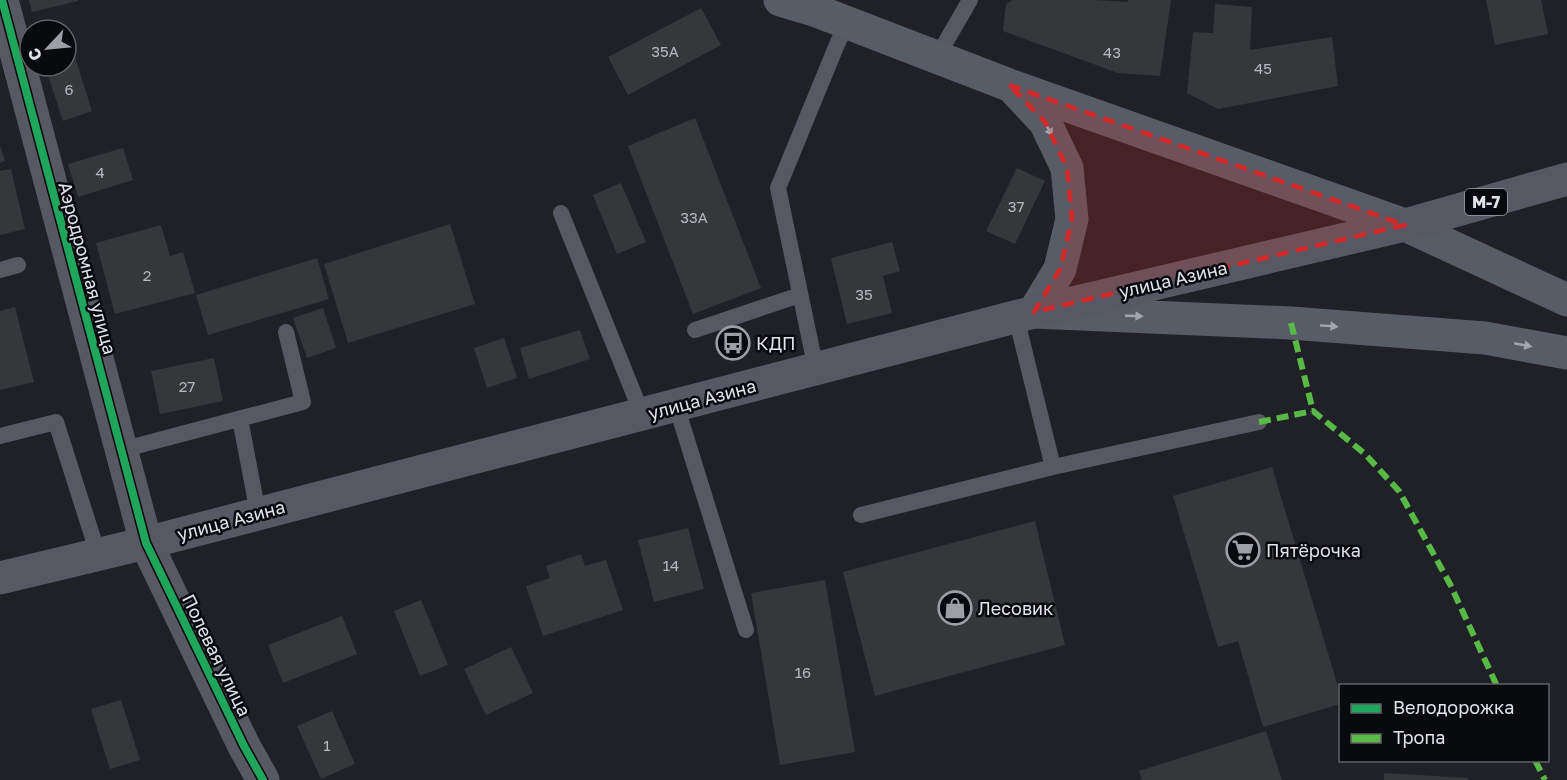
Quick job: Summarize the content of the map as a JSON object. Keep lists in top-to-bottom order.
{
  "streets": {
    "main road": ["М-7", "улица Азина"],
    "street": ["Аэродромная улица", "Полевая улица"]
  },
  "crossings": [
    ["М-7", "улица Азина"],
    ["Аэродромная улица", "улица Азина"],
    ["Аэродромная улица", "Полевая улица"],
    ["улица Азина", "Полевая улица"]
  ],
  "places": {
    "bus stop": ["КДП"],
    "supermarket": ["Пятёрочка"],
    "shop": ["Лесовик"]
  },
  "house_numbers": [
    "35А",
    "43",
    "45",
    "6",
    "4",
    "37",
    "33А",
    "2",
    "35",
    "27",
    "14",
    "16",
    "1"
  ],
  "legend": ["Велодорожка", "Тропа"],
  "north": "bottom left"
}
